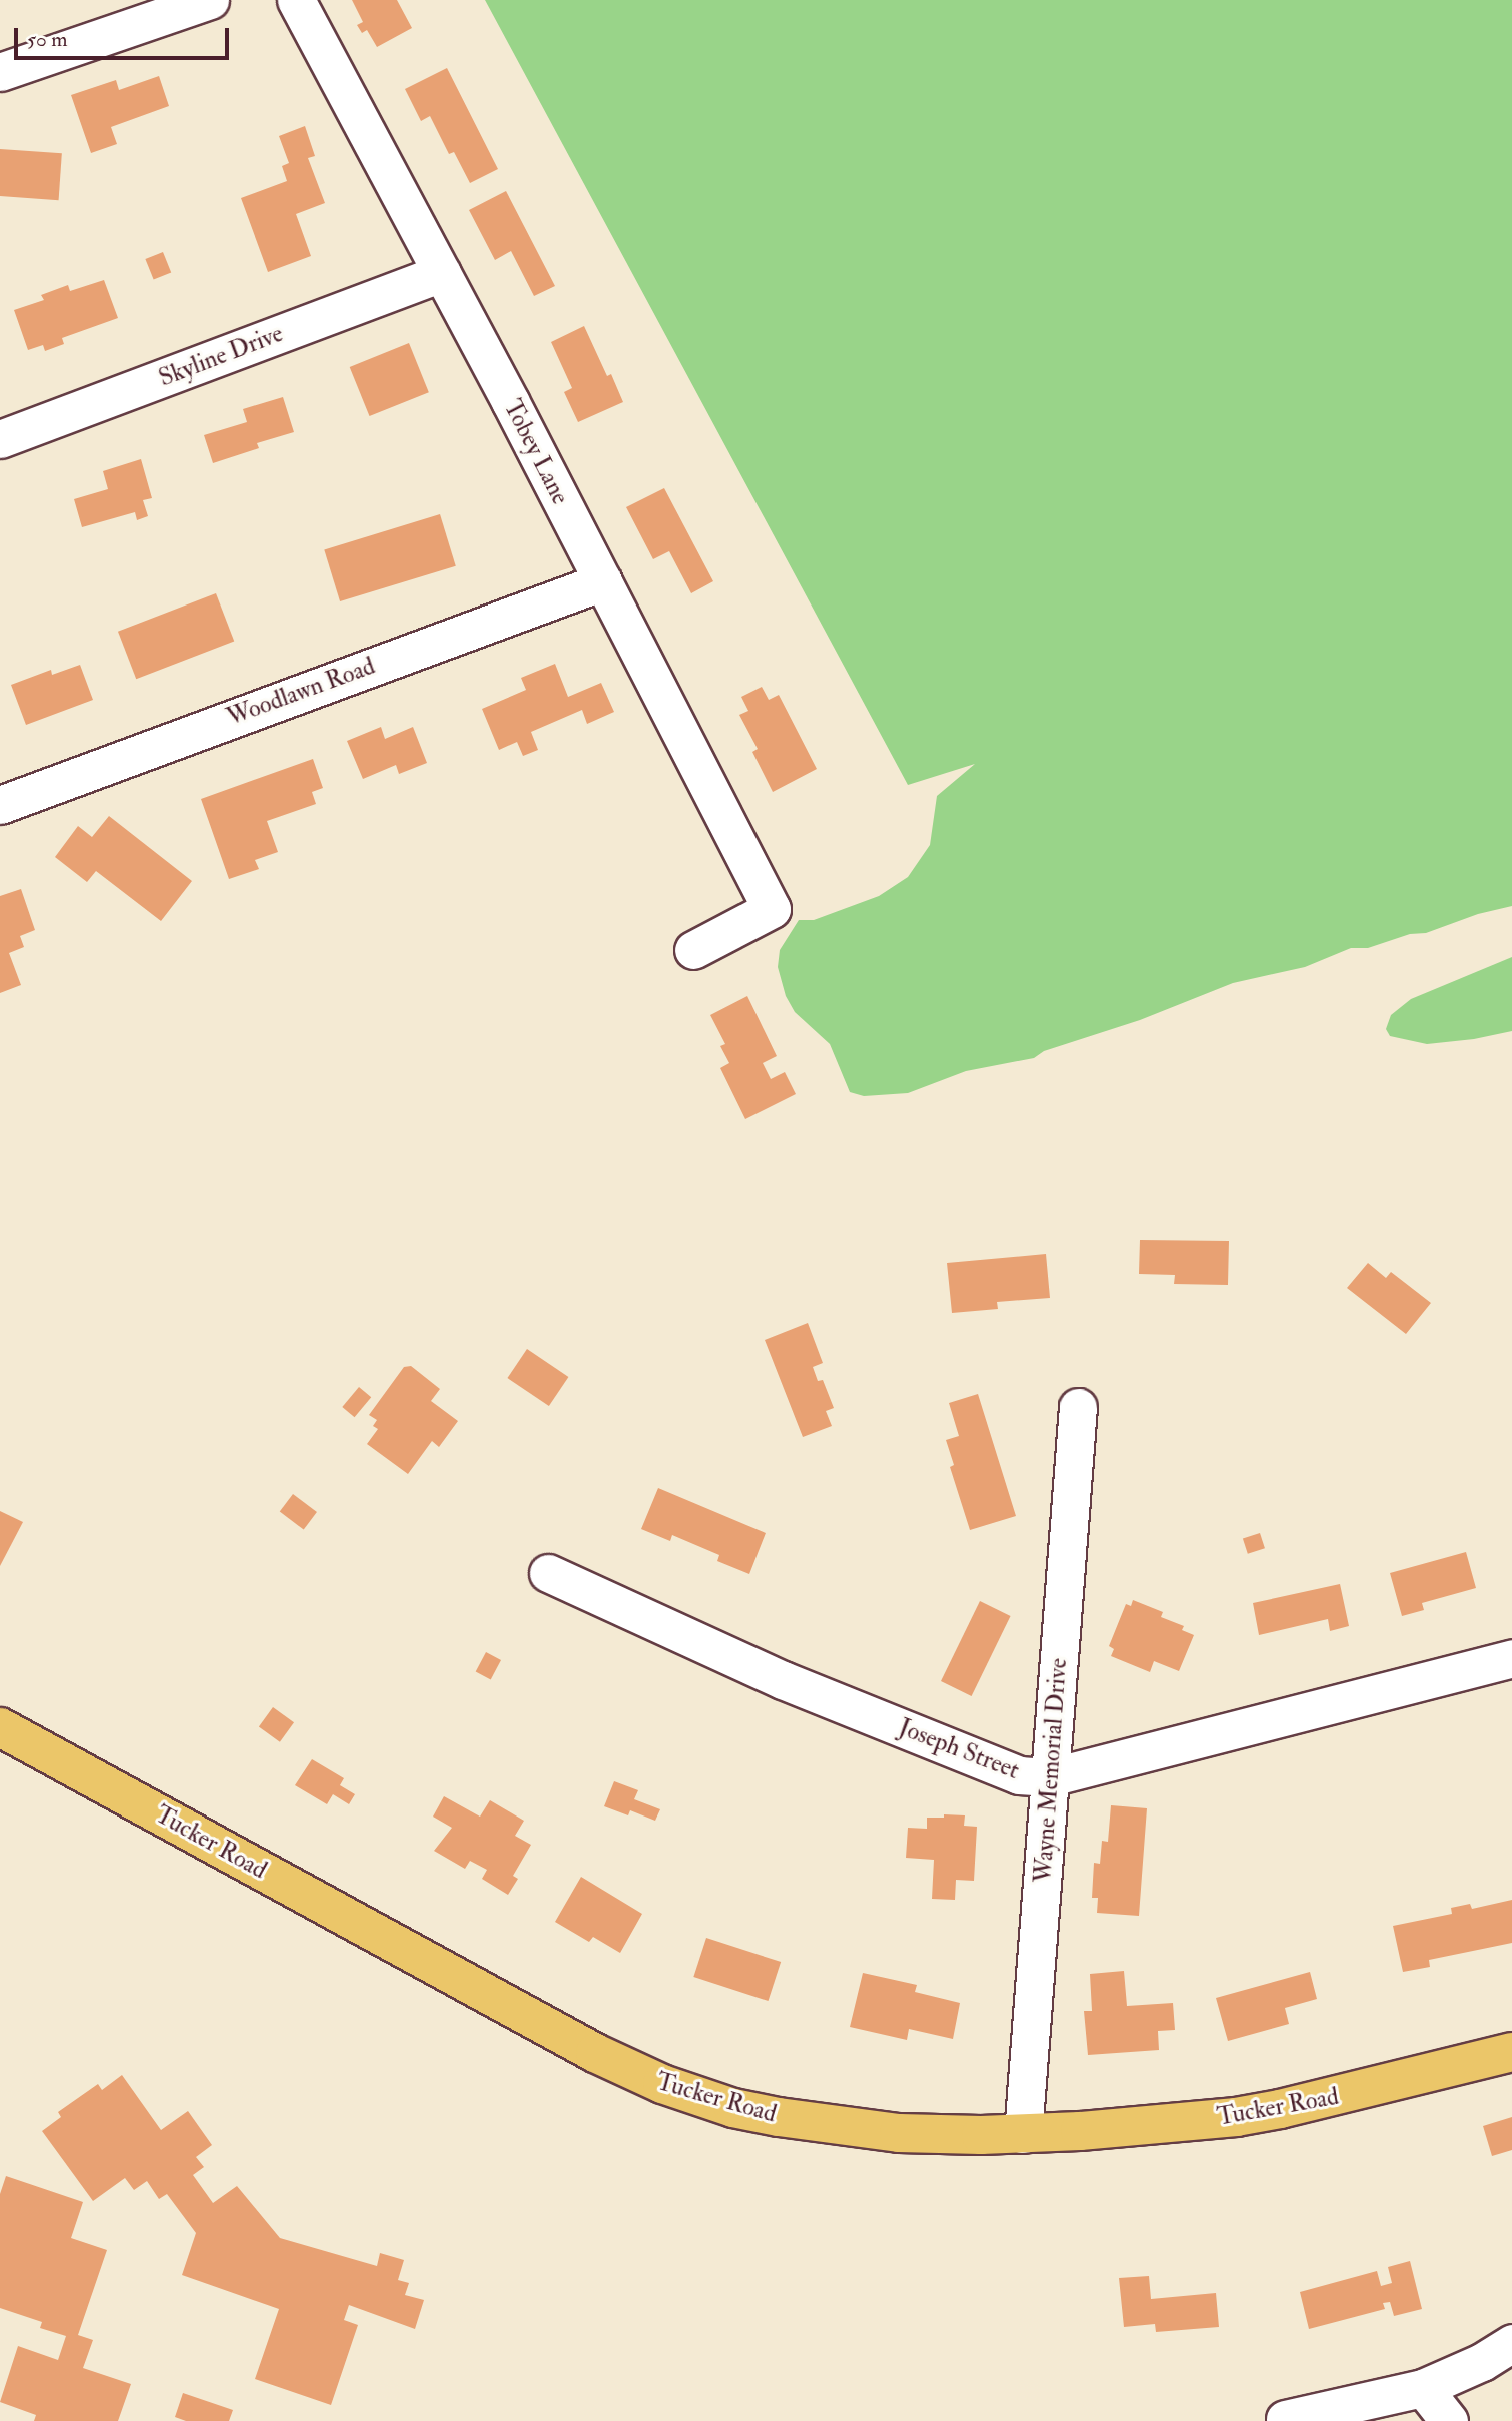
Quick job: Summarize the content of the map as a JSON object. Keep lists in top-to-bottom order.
{
  "streets": {
    "main road": ["Tucker Road"],
    "street": [
      "Skyline Drive",
      "Tobey Lane",
      "Woodlawn Road",
      "Joseph Street",
      "Wayne Memorial Drive"
    ]
  },
  "crossings": [
    ["Skyline Drive", "Tobey Lane"],
    ["Tobey Lane", "Woodlawn Road"],
    ["Joseph Street", "Wayne Memorial Drive"],
    ["Wayne Memorial Drive", "Tucker Road"]
  ],
  "scale_bar": "50 m"
}
